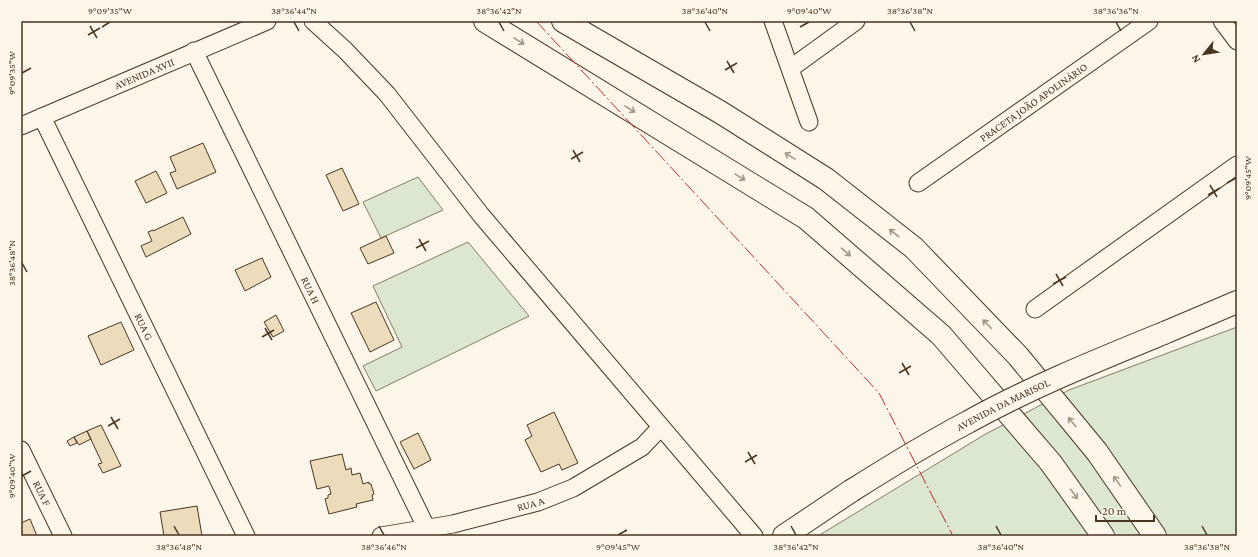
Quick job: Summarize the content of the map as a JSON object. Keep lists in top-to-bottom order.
{
  "streets": {
    "main road": ["AVENIDA DA MARISOL"],
    "street": [
      "AVENIDA XVII",
      "PRACETA JOÃO APOLINÁRIO",
      "RUA H",
      "RUA G",
      "RUA F",
      "RUA A"
    ]
  },
  "crossings": [
    ["AVENIDA XVII", "RUA H"],
    ["AVENIDA XVII", "RUA G"],
    ["RUA H", "RUA A"]
  ],
  "scale_bar": "20 m",
  "north": "bottom left",
  "coordinates": [
    "9°09'35\"W",
    "38°36'44\"N",
    "38°36'42\"N",
    "38°36'40\"N",
    "9°09'40\"W",
    "38°36'38\"N",
    "38°36'36\"N",
    "9°09'45\"W",
    "38°36'48\"N",
    "38°36'46\"N"
  ]
}
